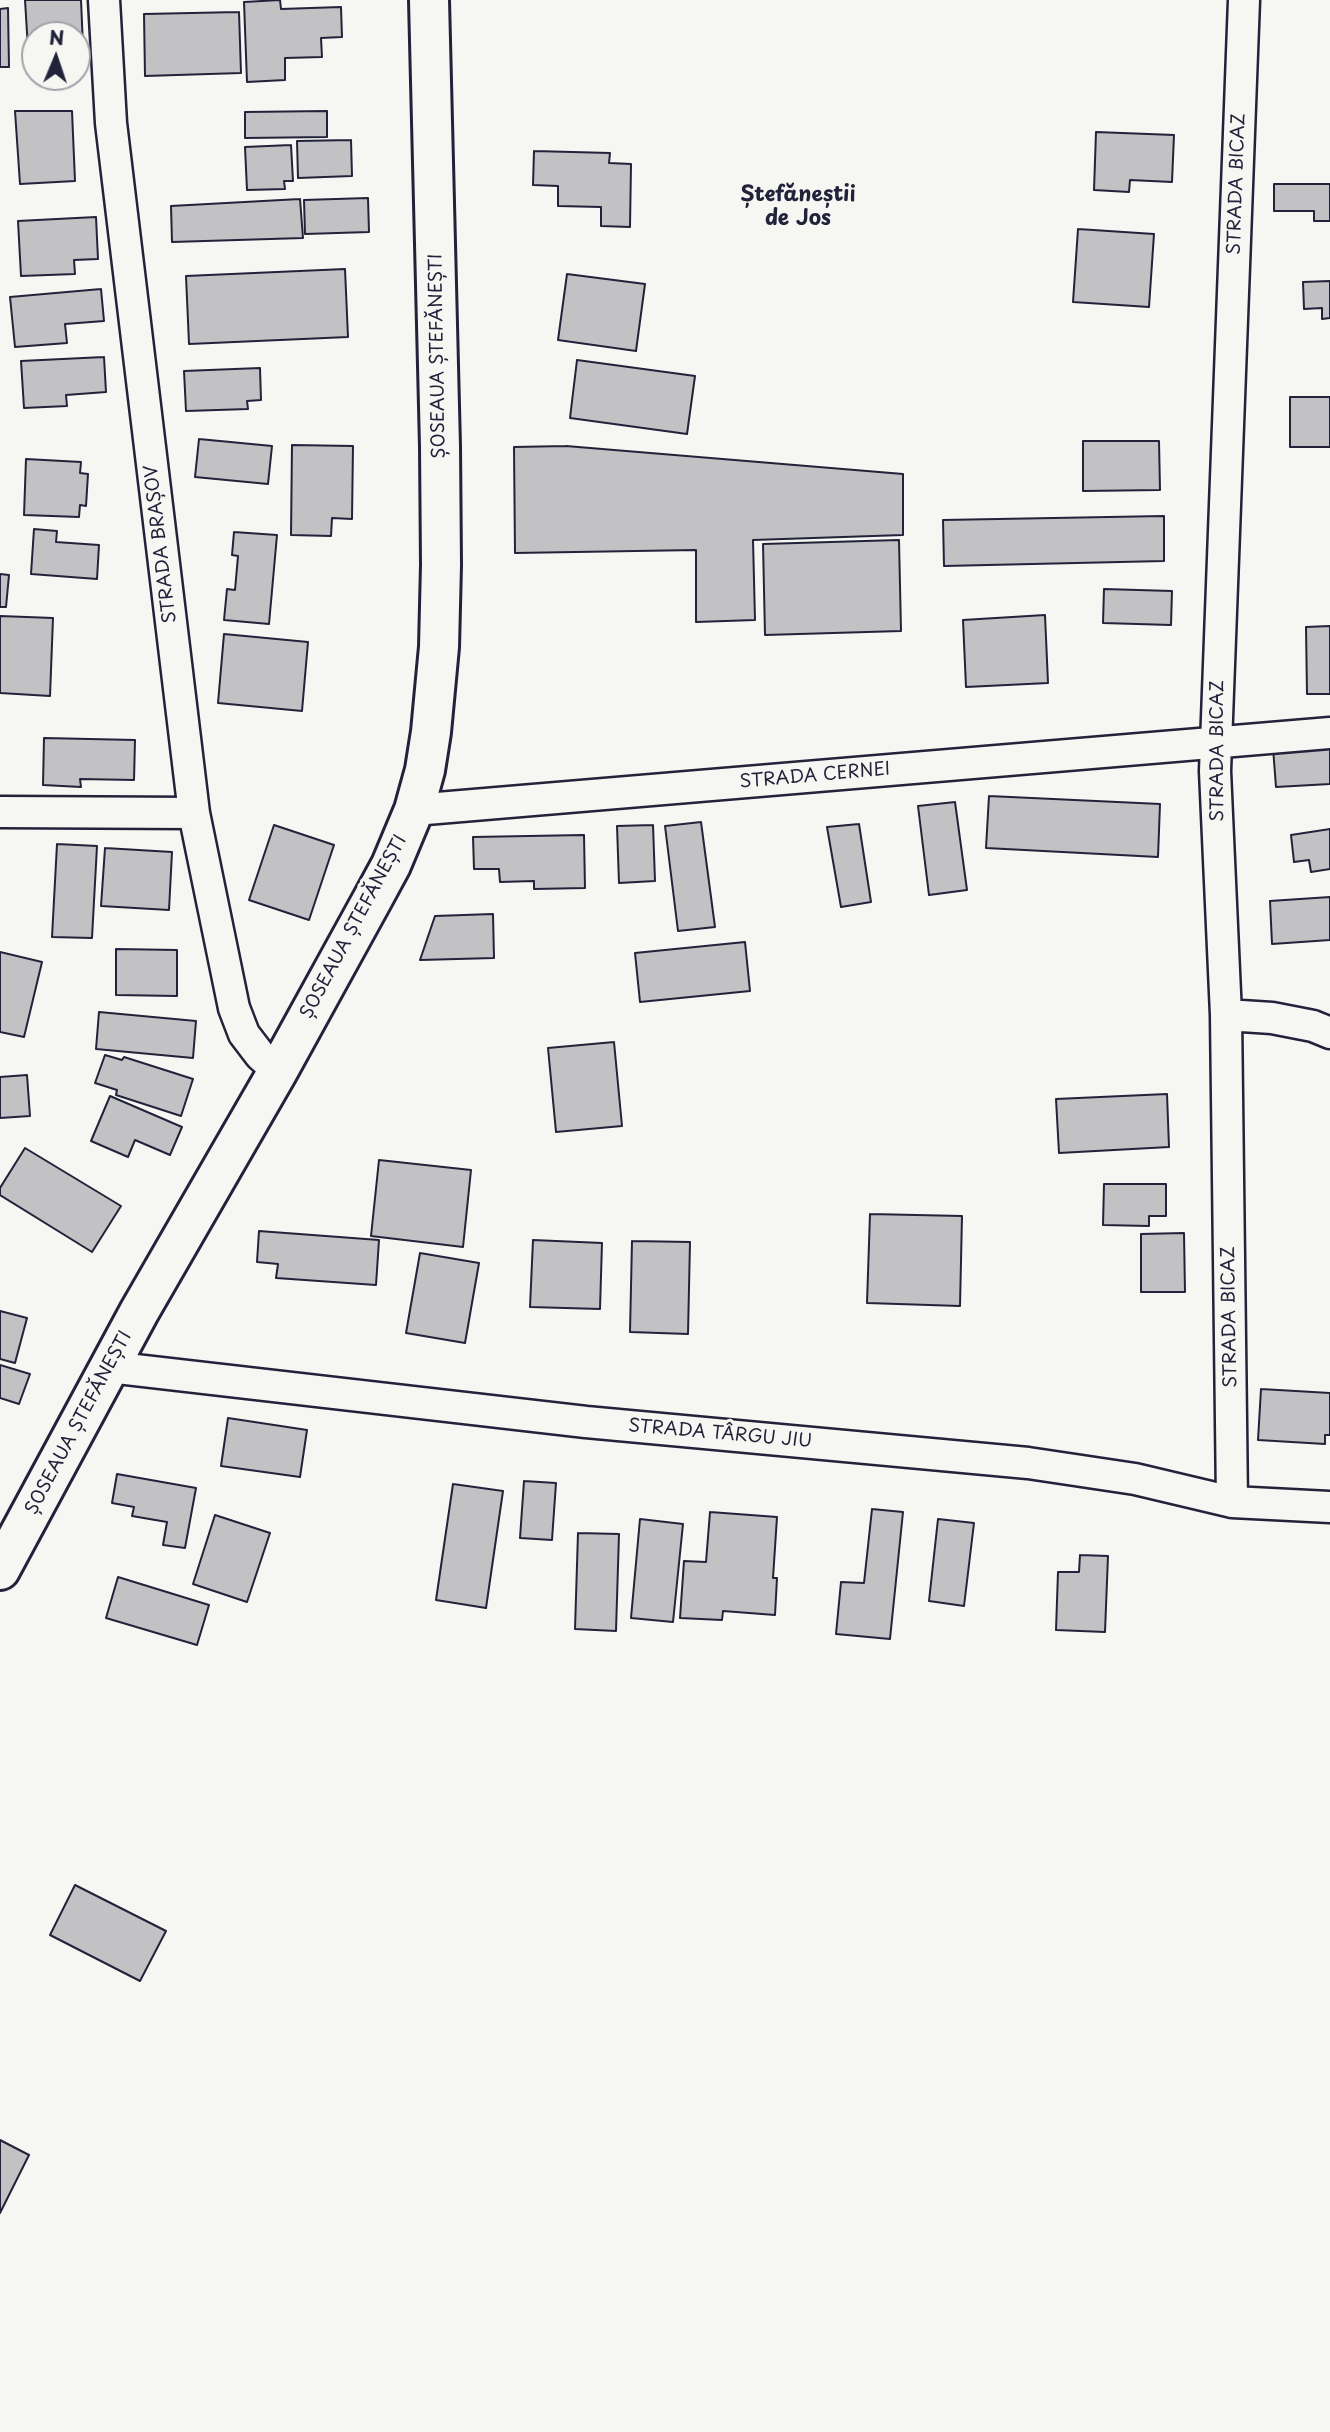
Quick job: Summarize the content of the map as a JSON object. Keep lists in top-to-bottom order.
{
  "streets": {
    "main road": ["ȘOSEAUA ȘTEFĂNEȘTI"],
    "street": [
      "STRADA BICAZ",
      "STRADA BRAȘOV",
      "STRADA CERNEI",
      "STRADA TÂRGU JIU"
    ]
  },
  "crossings": [
    ["STRADA BICAZ", "STRADA CERNEI"],
    ["STRADA BICAZ", "STRADA TÂRGU JIU"],
    ["ȘOSEAUA ȘTEFĂNEȘTI", "STRADA BRAȘOV"],
    ["ȘOSEAUA ȘTEFĂNEȘTI", "STRADA CERNEI"],
    ["ȘOSEAUA ȘTEFĂNEȘTI", "STRADA TÂRGU JIU"]
  ],
  "districts": ["Ștefăneștii de Jos"],
  "north": "top"
}
